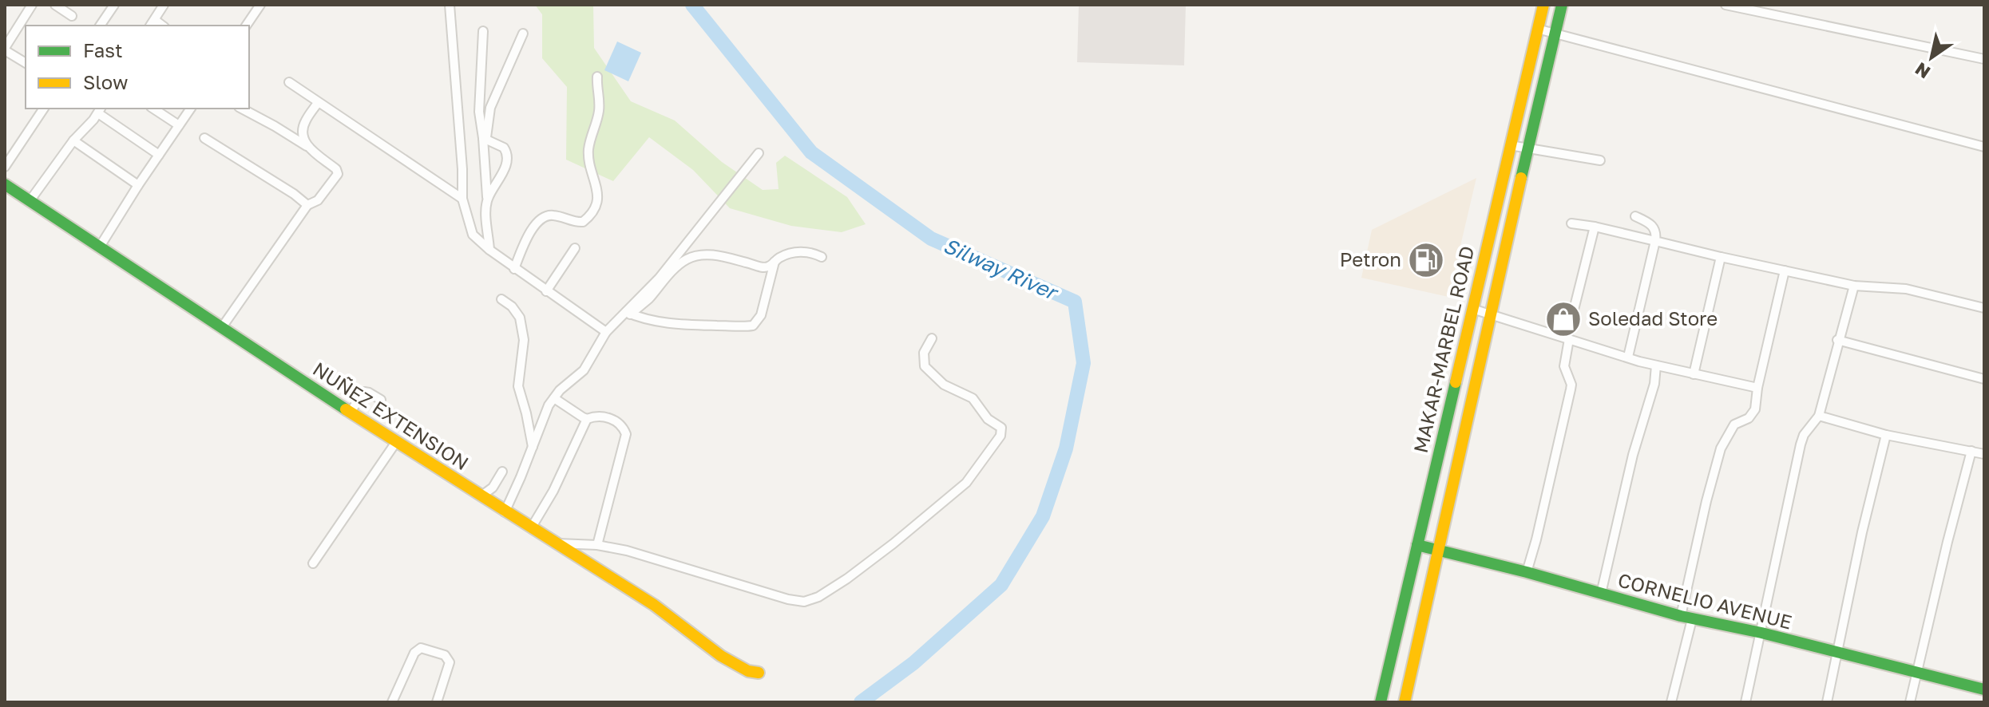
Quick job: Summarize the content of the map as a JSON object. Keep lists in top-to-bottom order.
{
  "streets": {
    "street": ["MAKAR-MARBEL ROAD", "NUÑEZ EXTENSION", "CORNELIO AVENUE"]
  },
  "crossings": [
    ["MAKAR-MARBEL ROAD", "CORNELIO AVENUE"]
  ],
  "water": ["Silway River"],
  "places": {
    "fuel station": ["Petron"],
    "shop": ["Soledad Store"]
  },
  "legend": ["Fast", "Slow"],
  "north": "bottom left"
}
